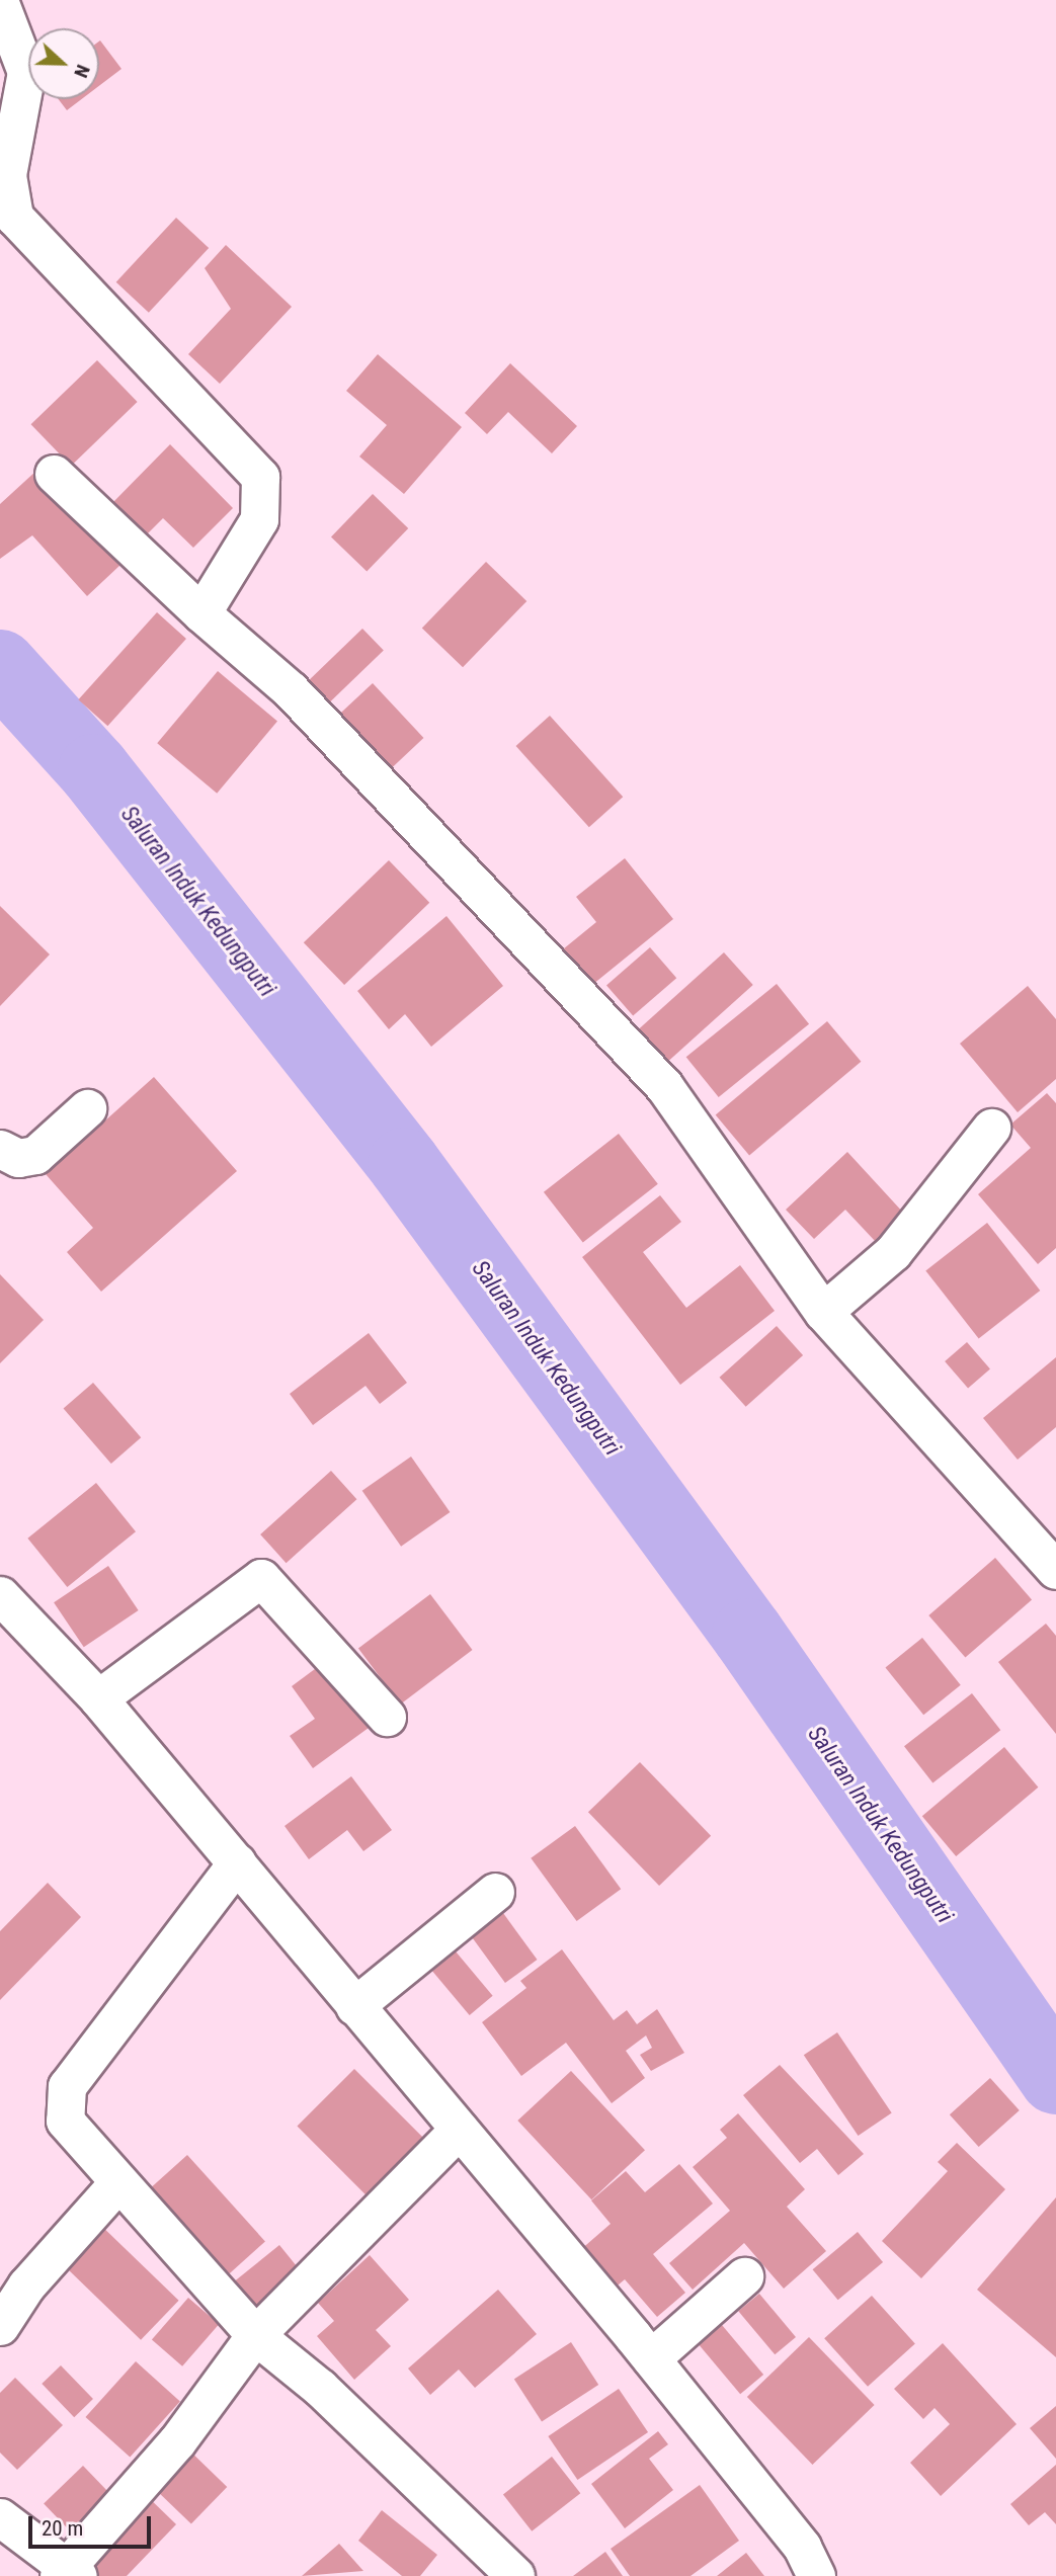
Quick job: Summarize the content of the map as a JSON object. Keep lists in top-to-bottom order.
{
  "water": ["Saluran Induk Kedungputri"],
  "scale_bar": "20 m",
  "north": "right"
}
